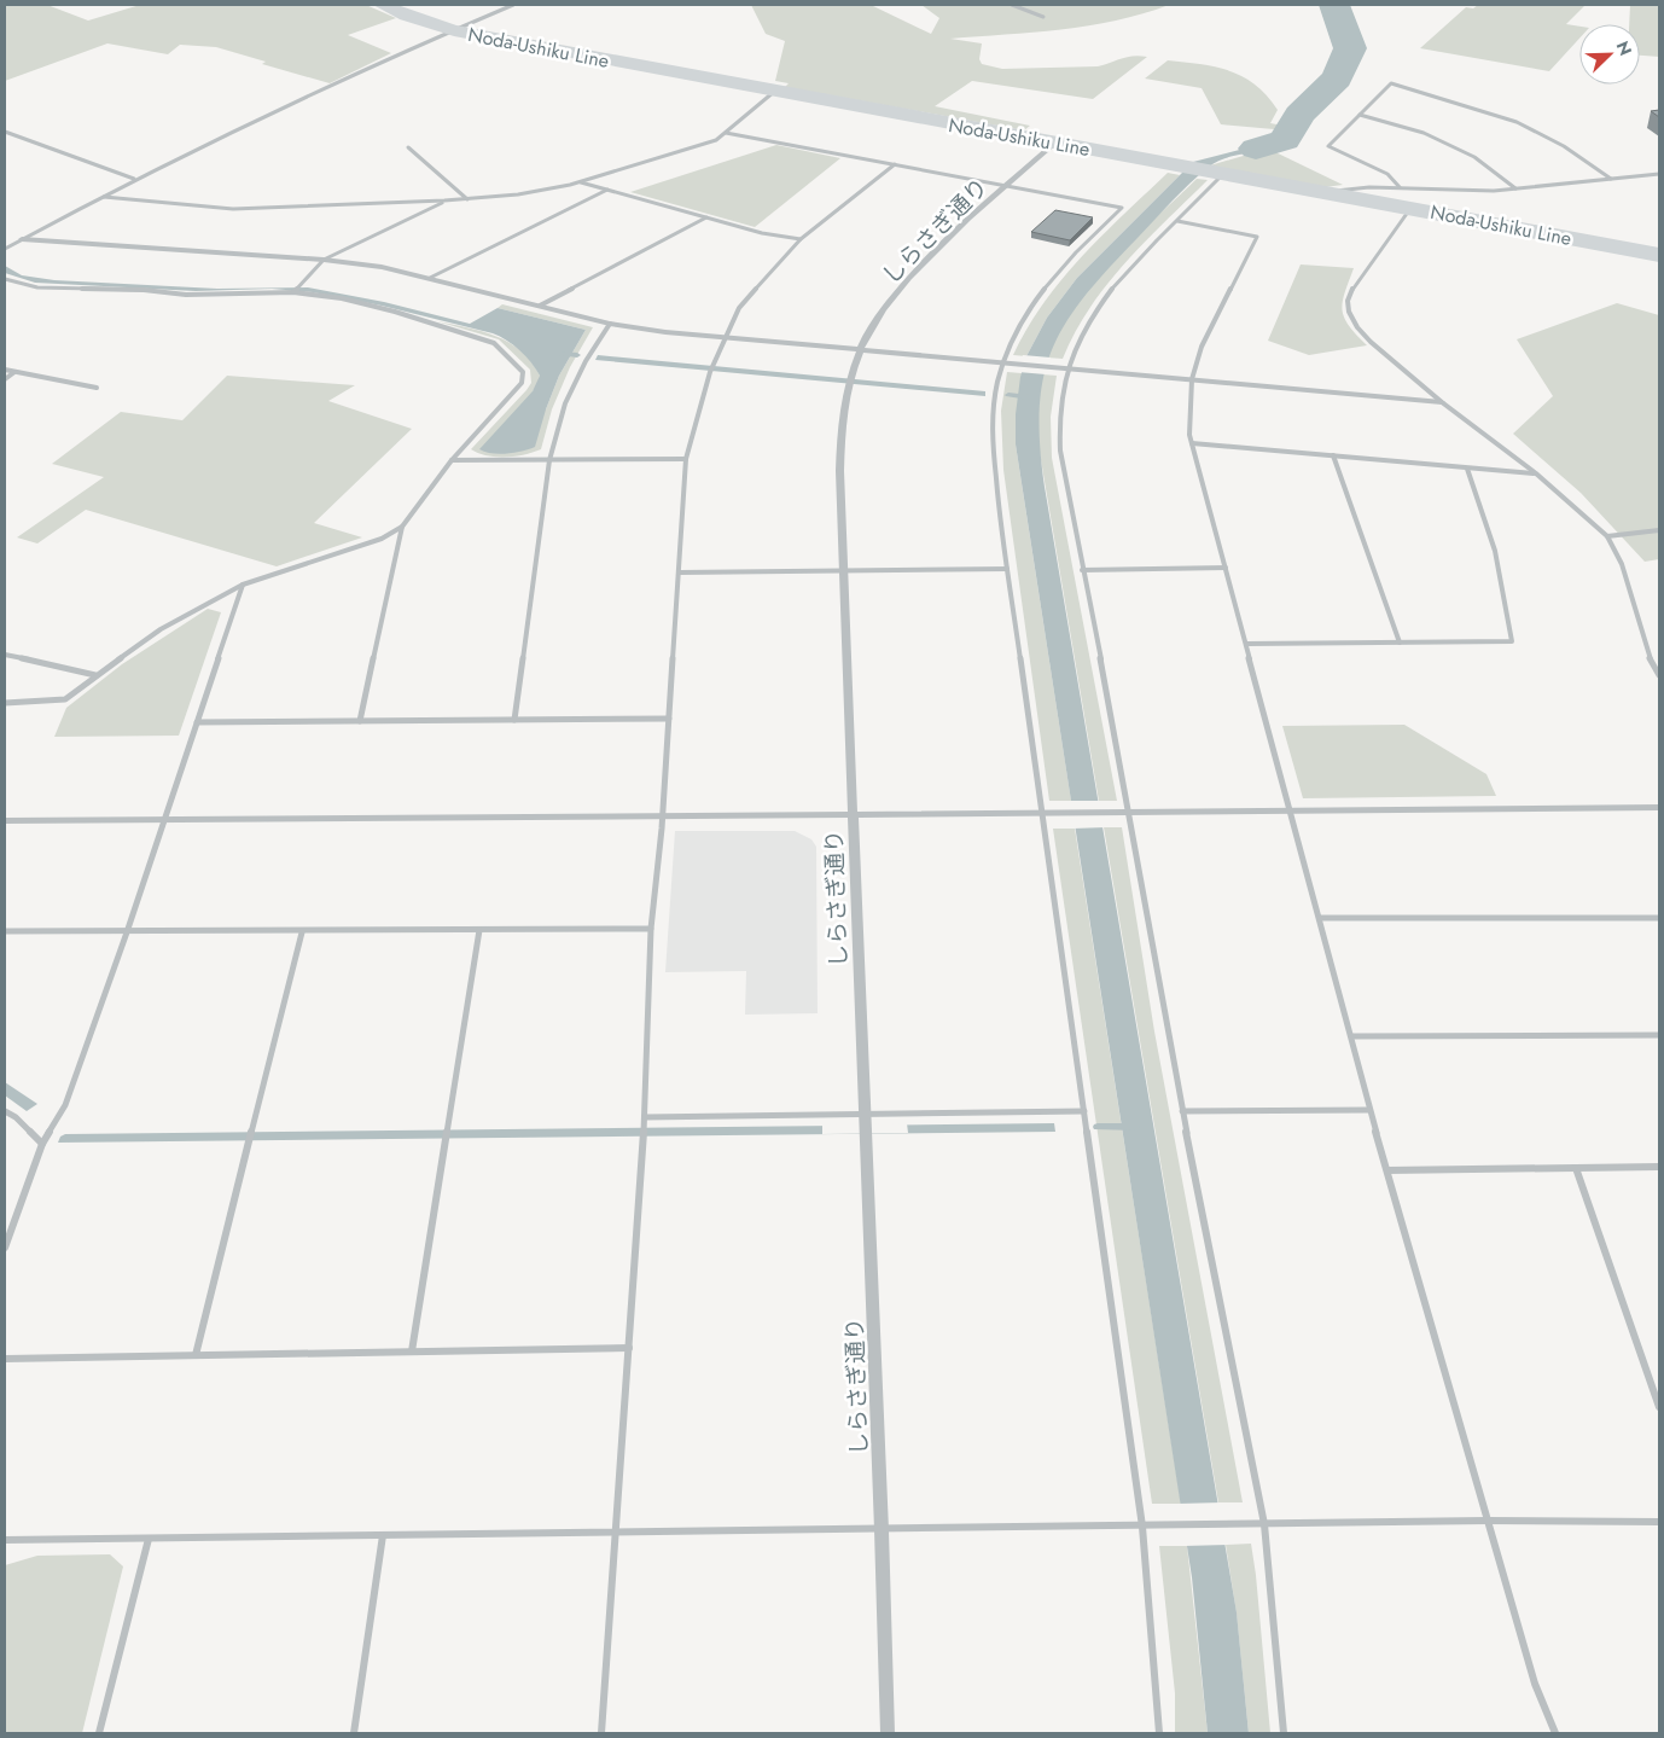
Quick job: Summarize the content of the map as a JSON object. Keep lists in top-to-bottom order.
{
  "streets": {
    "main road": ["Noda-Ushiku Line"],
    "street": ["しらさぎ通り"]
  },
  "crossings": [
    ["Noda-Ushiku Line", "しらさぎ通り"]
  ],
  "north": "top right"
}
